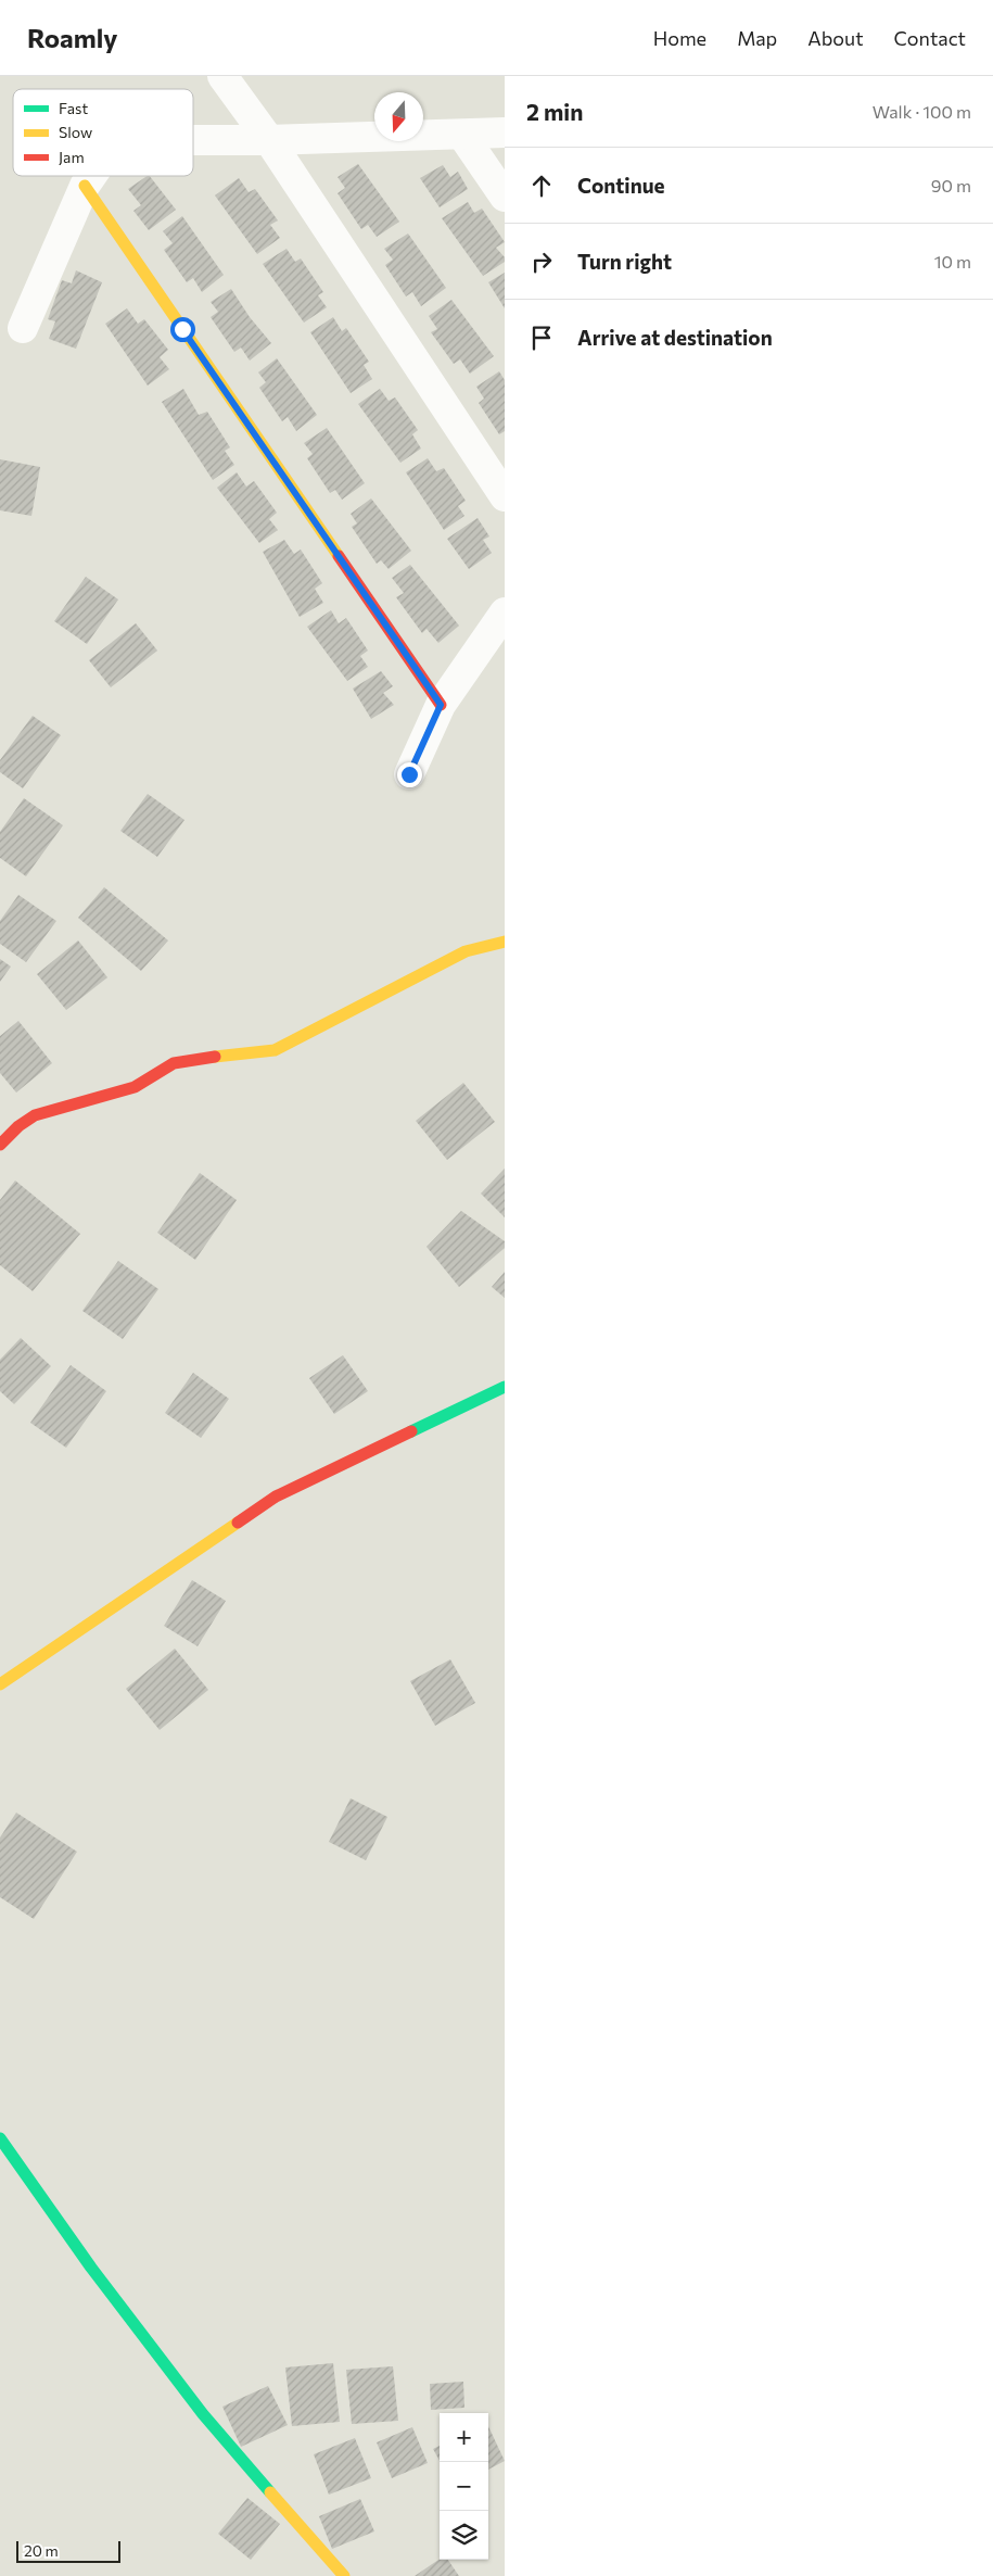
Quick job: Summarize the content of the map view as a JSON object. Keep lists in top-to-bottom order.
{
  "legend": ["Fast", "Slow", "Jam"],
  "scale_bar": "20 m",
  "north": "bottom",
  "page": {
    "header": "Roamly",
    "nav": [
      "Home",
      "Map",
      "About",
      "Contact"
    ],
    "heading": ["2 min", "Walk · 100 m"],
    "list": [
      ["Continue", "90 m"],
      ["Turn right", "10 m"],
      "Arrive at destination"
    ],
    "map_buttons": ["+", "−"],
    "scale": "20 m"
  }
}
